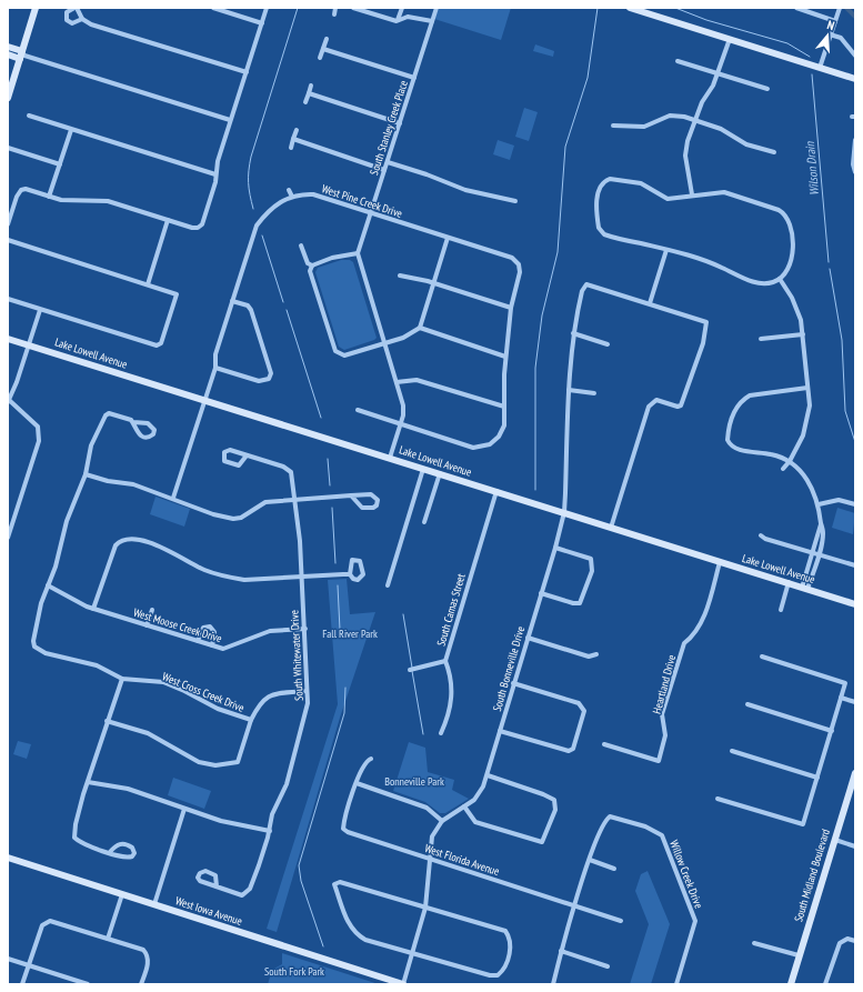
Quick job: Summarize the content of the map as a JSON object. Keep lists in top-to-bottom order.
{
  "streets": {
    "main road": ["Lake Lowell Avenue", "South Midland Boulevard", "West Iowa Avenue"],
    "street": [
      "South Stanley Creek Place",
      "West Pine Creek Drive",
      "South Camas Street",
      "West Moose Creek Drive",
      "South Whitewater Drive",
      "South Bonneville Drive",
      "Heartland Drive",
      "West Cross Creek Drive",
      "West Florida Avenue",
      "Willow Creek Drive"
    ]
  },
  "crossings": [
    ["South Stanley Creek Place", "West Pine Creek Drive"],
    ["West Pine Creek Drive", "Lake Lowell Avenue"],
    ["Lake Lowell Avenue", "South Camas Street"],
    ["Lake Lowell Avenue", "South Bonneville Drive"],
    ["Lake Lowell Avenue", "Heartland Drive"],
    ["West Moose Creek Drive", "South Whitewater Drive"],
    ["West Moose Creek Drive", "West Cross Creek Drive"],
    ["South Whitewater Drive", "West Cross Creek Drive"],
    ["South Bonneville Drive", "West Florida Avenue"],
    ["South Bonneville Drive", "West Iowa Avenue"]
  ],
  "water": ["Wilson Drain"],
  "parks": ["Fall River Park", "Bonneville Park", "South Fork Park"],
  "north": "top"
}
